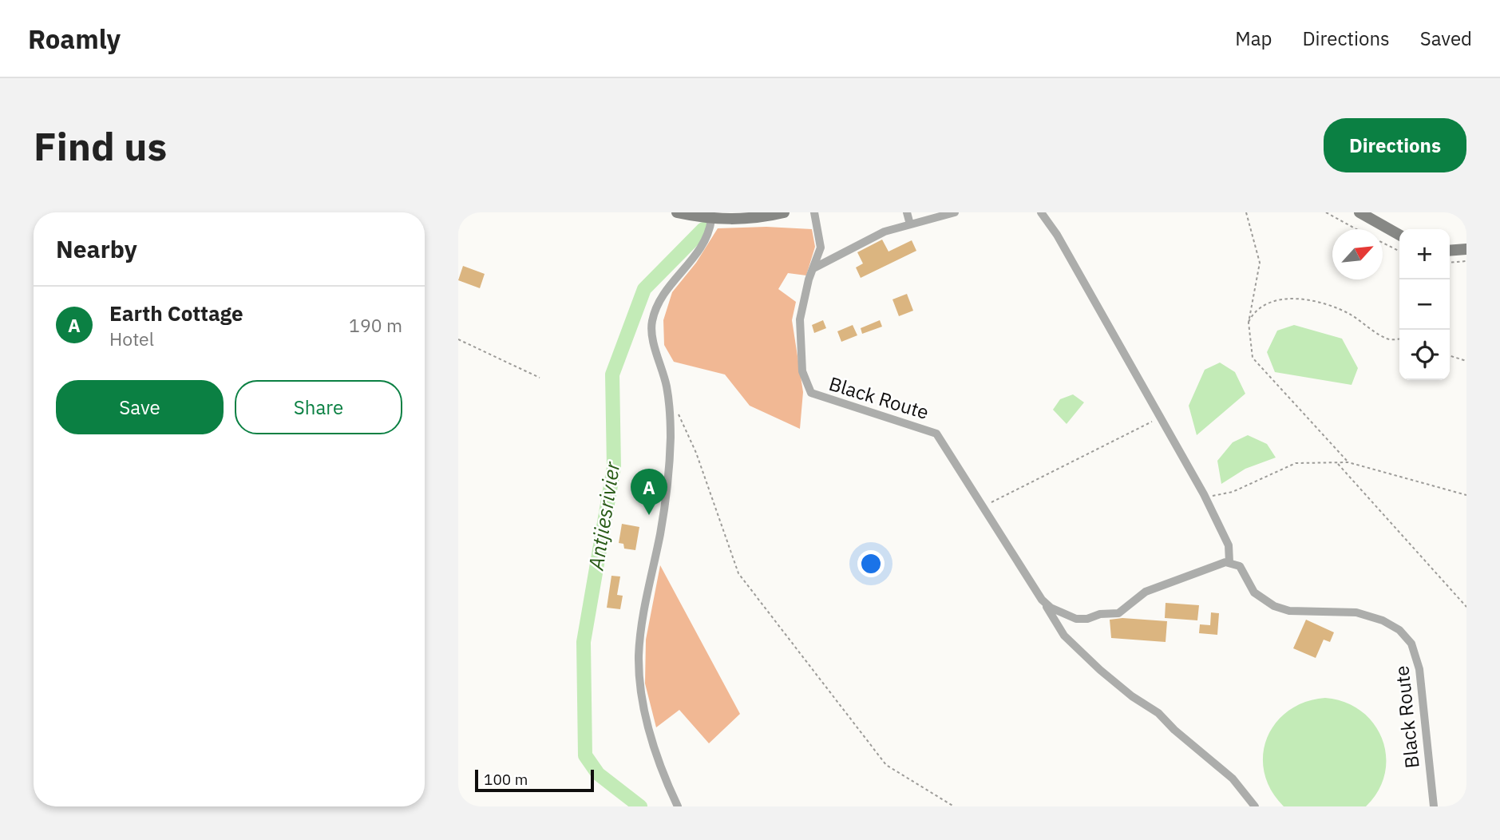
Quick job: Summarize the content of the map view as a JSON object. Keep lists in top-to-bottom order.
{
  "streets": {
    "street": ["Black Route"]
  },
  "water": ["Antjiesrivier"],
  "scale_bar": "100 m",
  "north": "top right",
  "page": {
    "header": "Roamly",
    "nav": ["Map", "Directions", "Saved"],
    "buttons": [
      "Directions",
      ["Save", "Share"]
    ],
    "title": "Find us",
    "heading": "Nearby",
    "map_buttons": ["+", "−"],
    "list": [
      {
        "mark": "A",
        "name": "Earth Cottage",
        "note": "Hotel",
        "value": "190 m"
      }
    ],
    "pins": "A",
    "scale": "100 m"
  }
}
